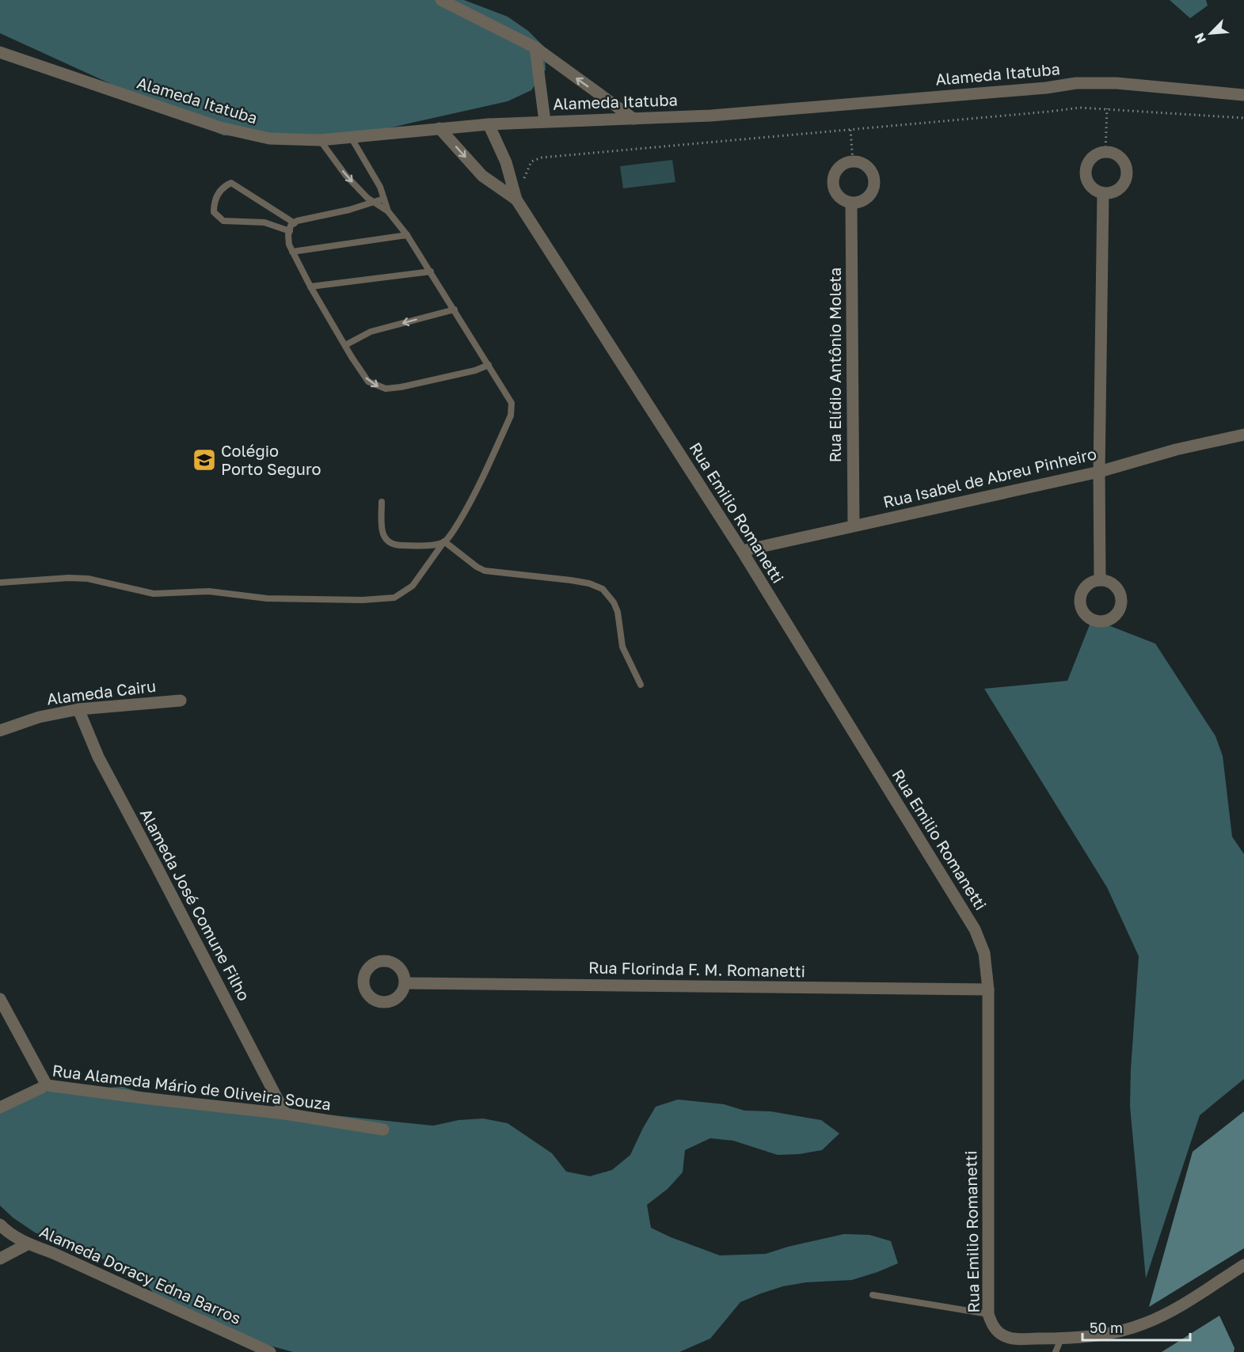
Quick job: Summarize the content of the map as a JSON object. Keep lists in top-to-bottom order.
{
  "streets": {
    "street": [
      "Alameda Itatuba",
      "Rua Elídio Antônio Moleta",
      "Rua Isabel de Abreu Pinheiro",
      "Rua Emilio Romanetti",
      "Alameda Cairu",
      "Alameda José Comune Filho",
      "Rua Florinda F. M. Romanetti",
      "Rua Alameda Mário de Oliveira Souza",
      "Alameda Doracy Edna Barros"
    ]
  },
  "crossings": [
    ["Alameda Itatuba", "Rua Emilio Romanetti"],
    ["Rua Elídio Antônio Moleta", "Rua Isabel de Abreu Pinheiro"],
    ["Rua Isabel de Abreu Pinheiro", "Rua Emilio Romanetti"],
    ["Rua Emilio Romanetti", "Rua Florinda F. M. Romanetti"],
    ["Alameda Cairu", "Alameda José Comune Filho"],
    ["Alameda José Comune Filho", "Rua Alameda Mário de Oliveira Souza"]
  ],
  "places": {
    "school or university": ["Colégio Porto Seguro"]
  },
  "scale_bar": "50 m",
  "north": "bottom left"
}
